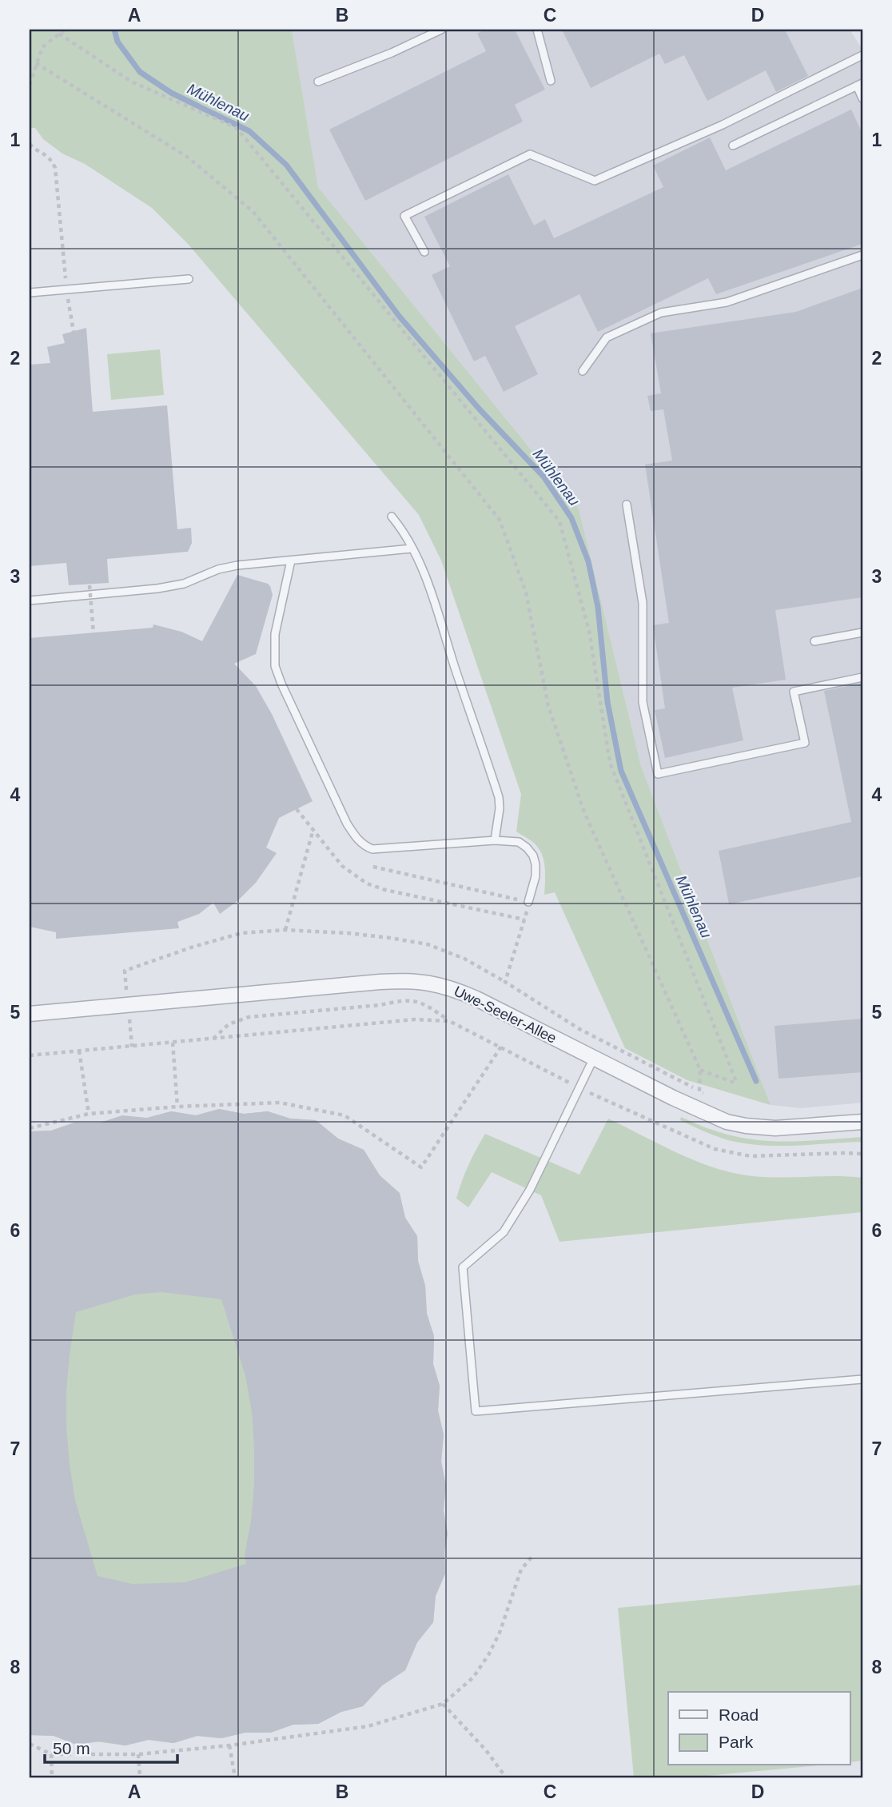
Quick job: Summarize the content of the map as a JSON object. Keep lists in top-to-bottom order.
{
  "streets": {
    "street": ["Uwe-Seeler-Allee"]
  },
  "water": ["Mühlenau"],
  "legend": ["Road", "Park"],
  "scale_bar": "50 m",
  "grid": {
    "columns": [
      "A",
      "B",
      "C",
      "D"
    ],
    "rows": [
      "1",
      "2",
      "3",
      "4",
      "5",
      "6",
      "7",
      "8"
    ]
  }
}
